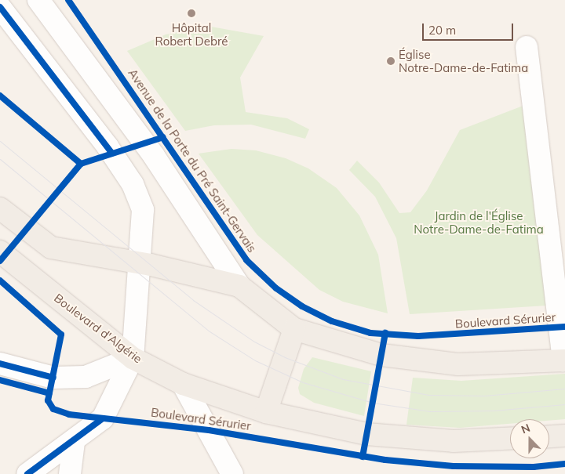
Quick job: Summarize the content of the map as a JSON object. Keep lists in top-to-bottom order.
{
  "streets": {
    "main road": ["Boulevard Sérurier", "Boulevard d'Algérie"],
    "cycle path": ["Avenue de la Porte du Pré Saint-Gervais"]
  },
  "crossings": [
    ["Boulevard Sérurier", "Boulevard d'Algérie"]
  ],
  "parks": ["Jardin de l'Église Notre-Dame-de-Fatima"],
  "places": ["Hôpital Robert Debré", "Église Notre-Dame-de-Fatima"],
  "scale_bar": "20 m",
  "north": "top"
}
